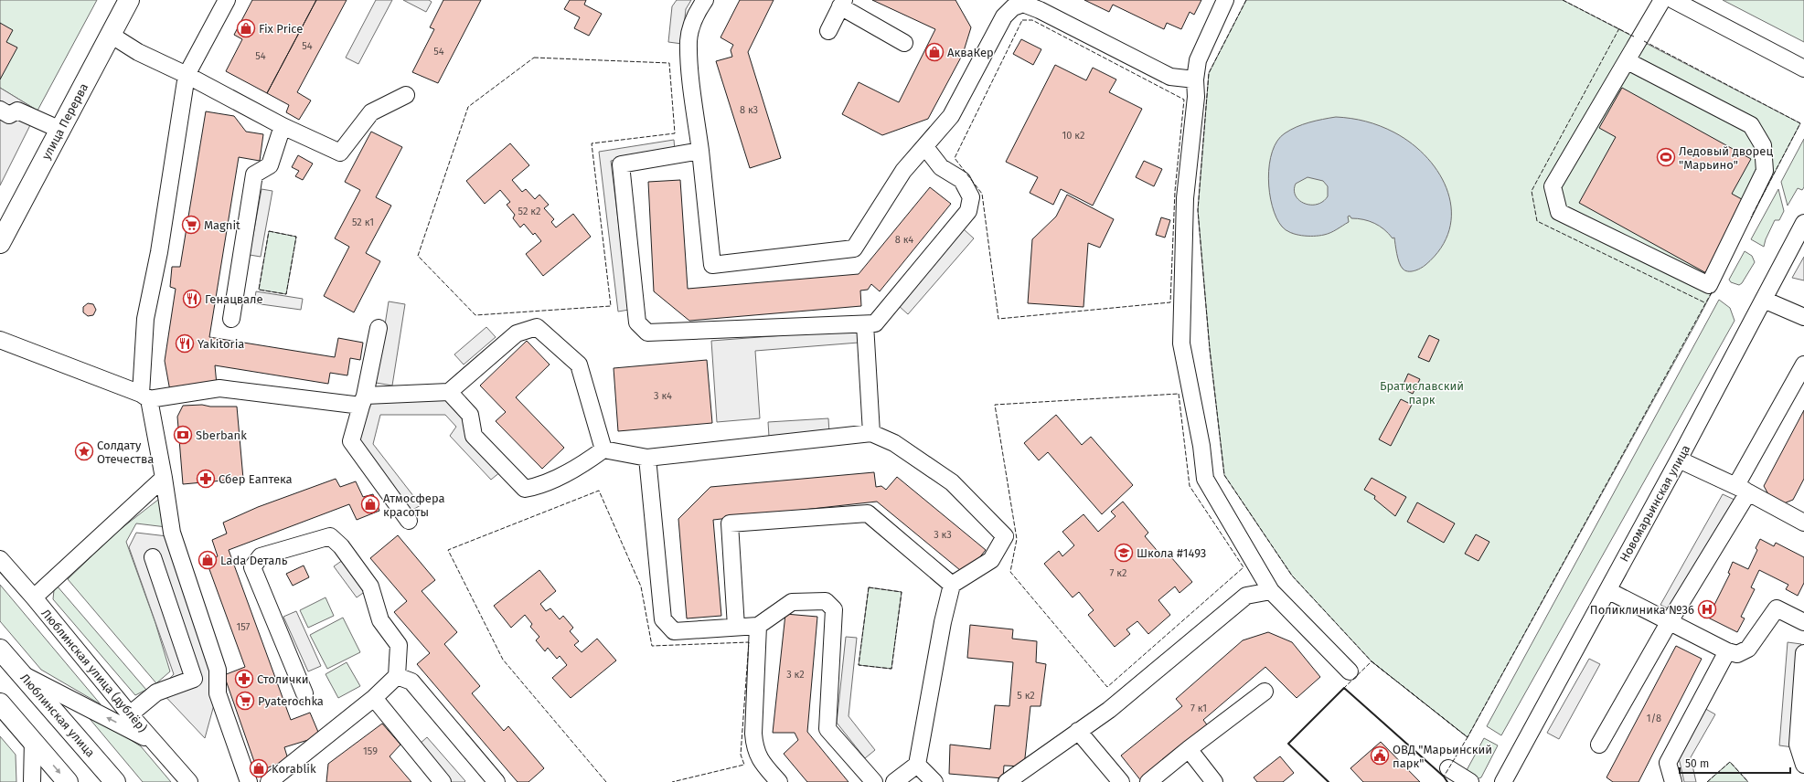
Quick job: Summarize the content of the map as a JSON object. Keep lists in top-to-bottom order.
{
  "streets": {
    "main road": ["улица Перерва", "Люблинская улица"],
    "street": ["Новомарьинская улица", "Люблинская улица (дублёр)"]
  },
  "parks": ["Братиславский парк"],
  "places": {
    "shop": [
      "Fix Price",
      "АкваКер",
      "Атмосфера красоты",
      "Lada Dеталь",
      "Korablik"
    ],
    "sports": ["Ледовый дворец \"Марьино\""],
    "supermarket": ["Magnit", "Pyaterochka"],
    "restaurant": ["Генацвале", "Yakitoria"],
    "bank": ["Sberbank"],
    "place": ["Солдату Отечества"],
    "pharmacy": ["Сбер Еаптека", "Столички"],
    "school or university": ["Школа #1493"],
    "hospital": ["Поликлиника №36"],
    "public building": ["ОВД \"Марьинский парк\""]
  },
  "house_numbers": [
    "54",
    "54",
    "54",
    "8 к3",
    "10 к2",
    "52 к2",
    "52 к1",
    "8 к4",
    "3 к4",
    "3 к3",
    "7 к2",
    "157",
    "3 к2",
    "5 к2",
    "7 к1",
    "1/8",
    "159"
  ],
  "scale_bar": "50 m"
}
